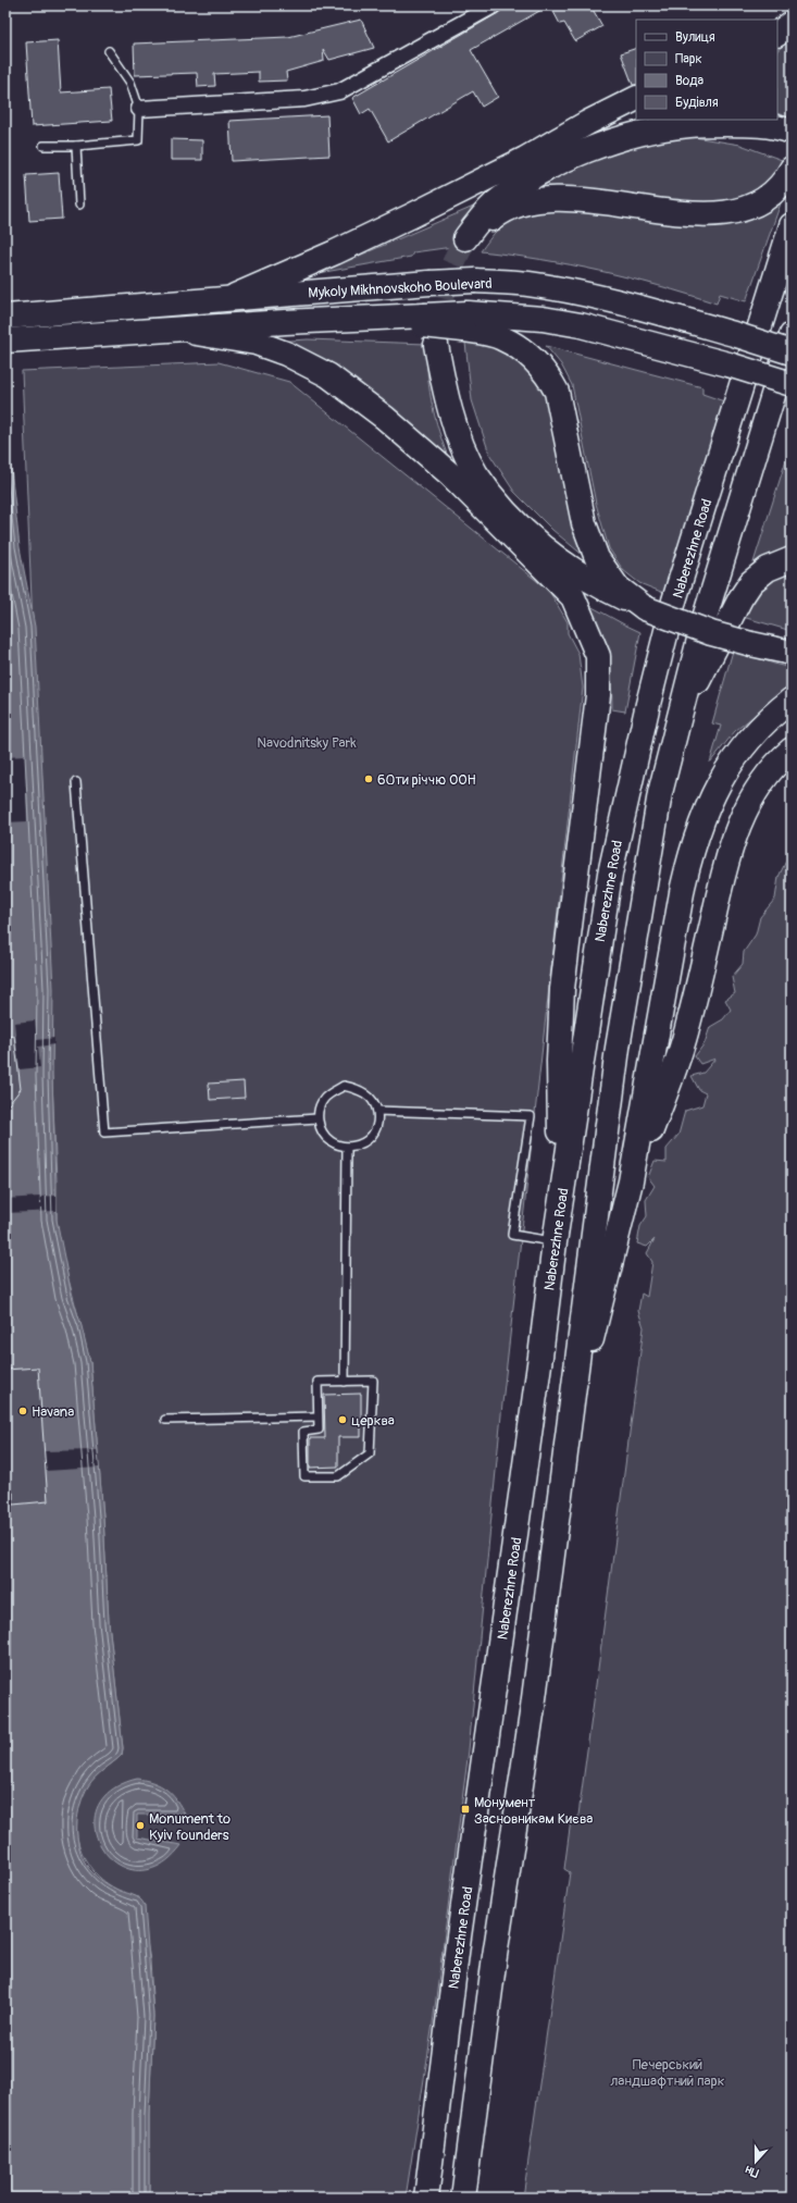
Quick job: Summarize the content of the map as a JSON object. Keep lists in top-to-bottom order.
{
  "streets": {
    "main road": ["Mykoly Mikhnovskoho Boulevard", "Naberezhne Road"]
  },
  "parks": ["Navodnitsky Park", "Печерський ландшафтний парк"],
  "places": {
    "other": [
      "60ти річчю ООН",
      "Havana",
      "церква",
      "Monument to Kyiv founders"
    ],
    "transit": ["Монумент Засновникам Києва"]
  },
  "legend": [
    "Вулиця",
    "Парк",
    "Вода",
    "Будівля"
  ],
  "north": "bottom"
}
